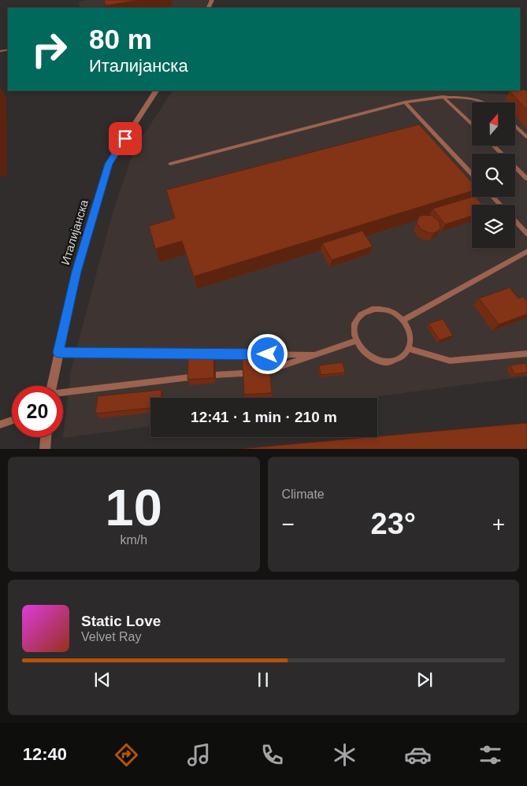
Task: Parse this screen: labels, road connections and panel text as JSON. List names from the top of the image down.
{
  "streets": {
    "street": ["Италијанска"]
  },
  "north": "top",
  "page": {
    "turn": ["80 m", "Италијанска"],
    "limit": "20",
    "trip": "12:41 · 1 min · 210 m",
    "tile": [
      ["10", "km/h"],
      "Climate"
    ],
    "heat": ["−", "23°", "+"],
    "song": ["Static Love", "Velvet Ray"],
    "tabs": "12:40"
  }
}
